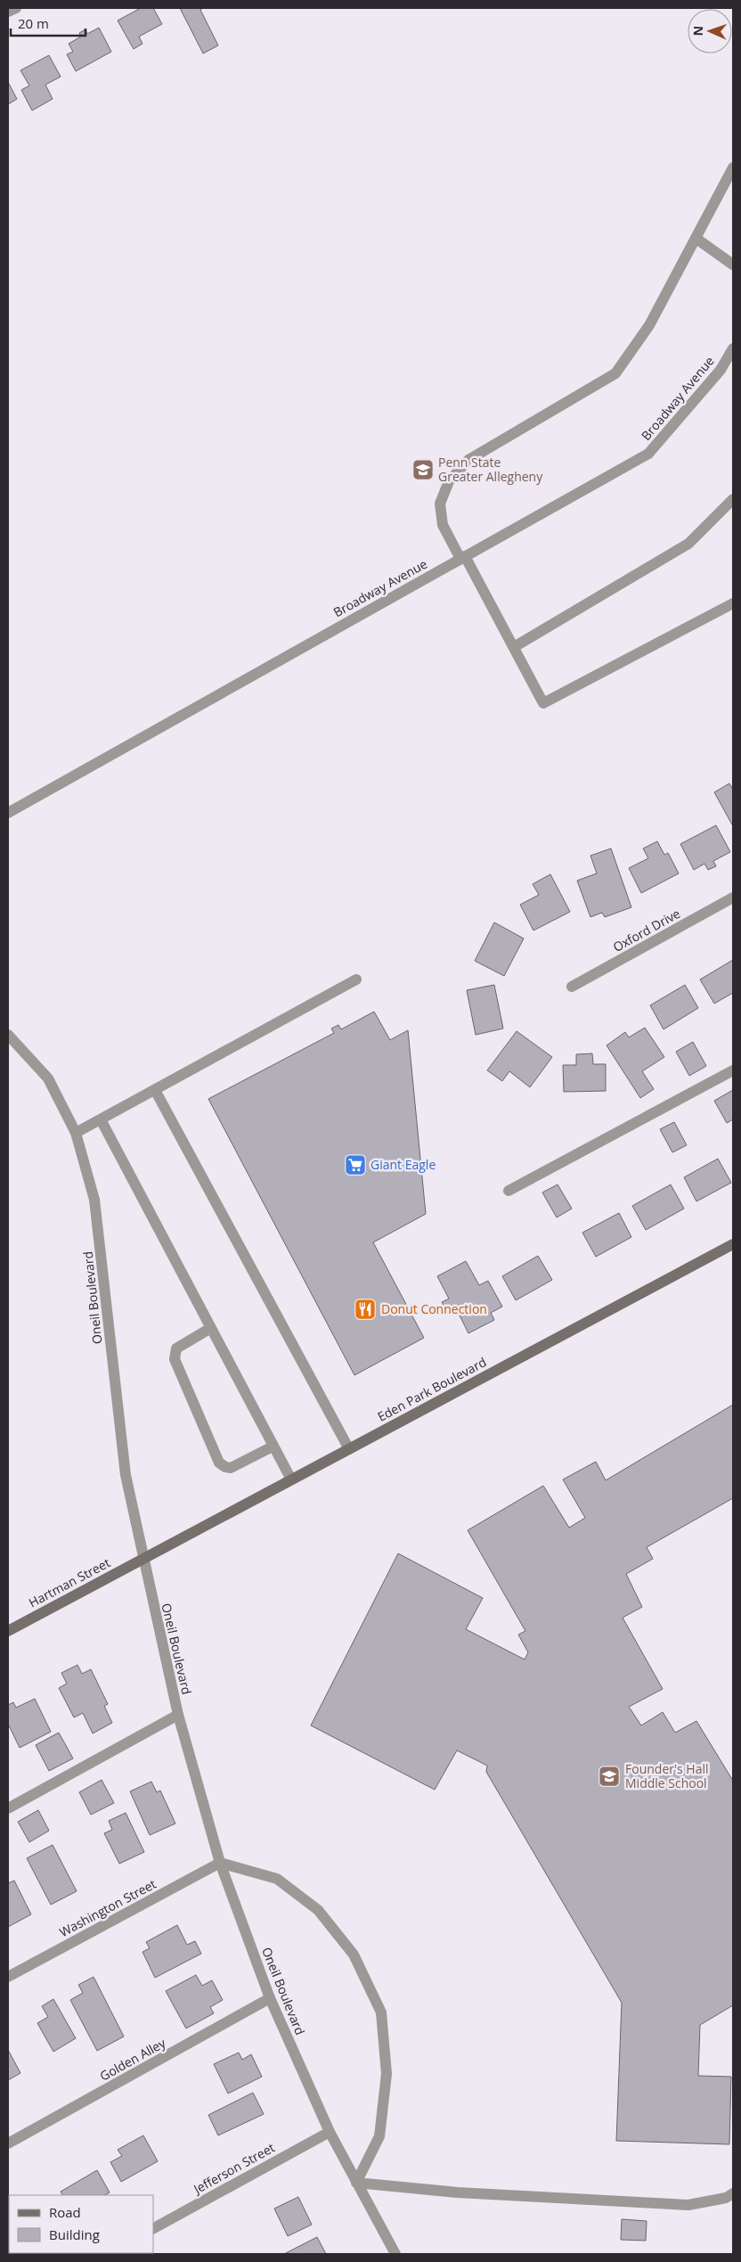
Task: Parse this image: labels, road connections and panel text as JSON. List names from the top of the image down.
{
  "streets": {
    "main road": ["Eden Park Boulevard", "Hartman Street"],
    "street": [
      "Broadway Avenue",
      "Oxford Drive",
      "Oneil Boulevard",
      "Washington Street",
      "Golden Alley",
      "Jefferson Street"
    ]
  },
  "crossings": [
    ["Oneil Boulevard", "Eden Park Boulevard"],
    ["Oneil Boulevard", "Hartman Street"],
    ["Oneil Boulevard", "Washington Street"],
    ["Oneil Boulevard", "Golden Alley"],
    ["Oneil Boulevard", "Jefferson Street"],
    ["Eden Park Boulevard", "Hartman Street"]
  ],
  "places": {
    "school or university": ["Penn State Greater Allegheny", "Founder's Hall Middle School"],
    "supermarket": ["Giant Eagle"],
    "restaurant": ["Donut Connection"]
  },
  "legend": ["Road", "Building"],
  "scale_bar": "20 m",
  "north": "left"
}
